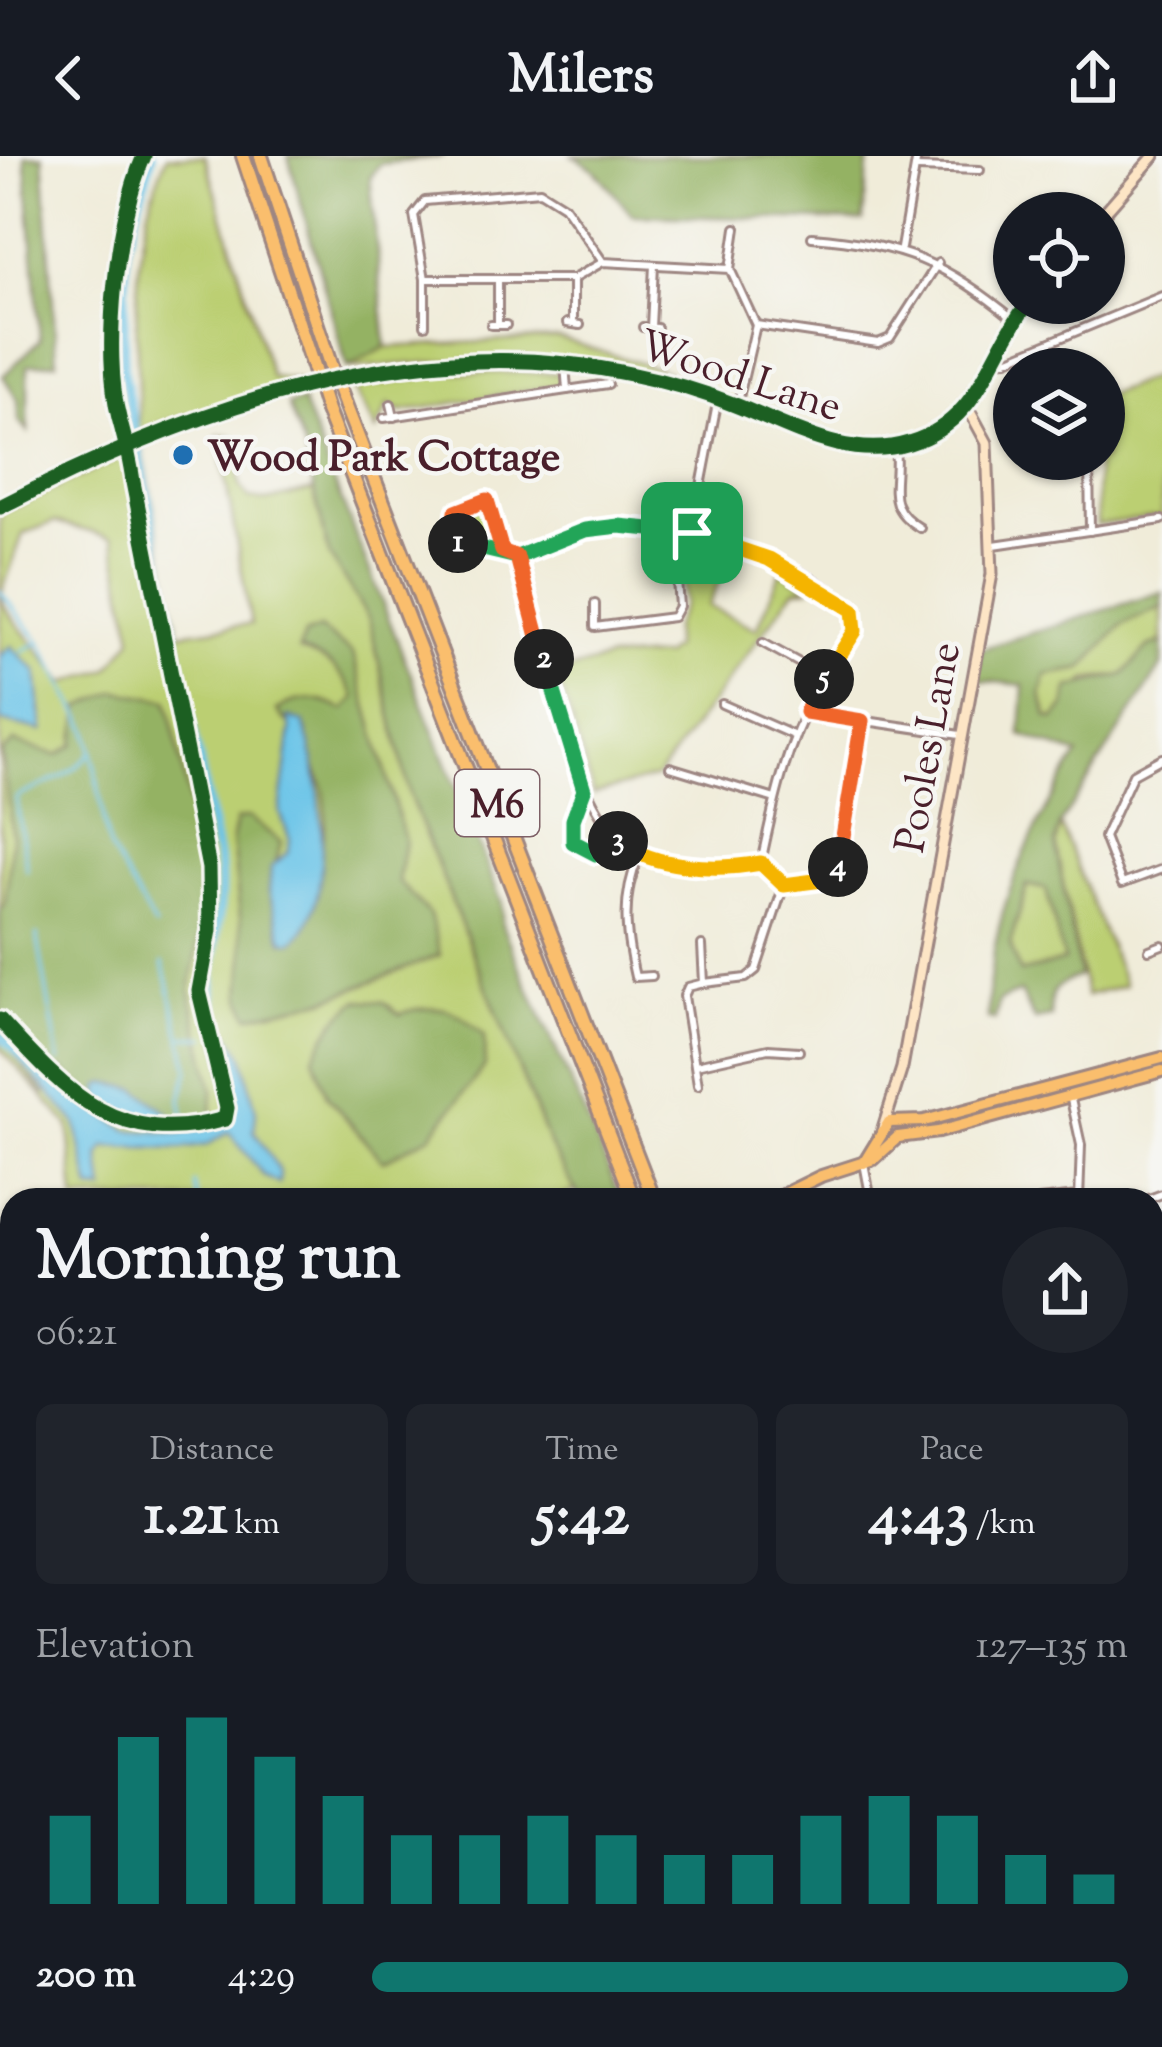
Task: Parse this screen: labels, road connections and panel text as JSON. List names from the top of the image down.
{
  "streets": {
    "highway": ["M6"],
    "street": ["Wood Lane", "Pooles Lane"]
  },
  "places": ["Wood Park Cottage"],
  "page": {
    "header": "Milers",
    "pins": [
      "1",
      "2",
      "5",
      "3",
      "4"
    ],
    "heading": ["Morning run", "06:21"],
    "stats": [
      ["Distance", "1.21 km"],
      ["Time", "5:42"],
      ["Pace", "4:43 /km"]
    ],
    "chart": ["Elevation", "127–135 m"],
    "list": [
      {
        "name": "200 m",
        "note": "4:29"
      }
    ]
  }
}
